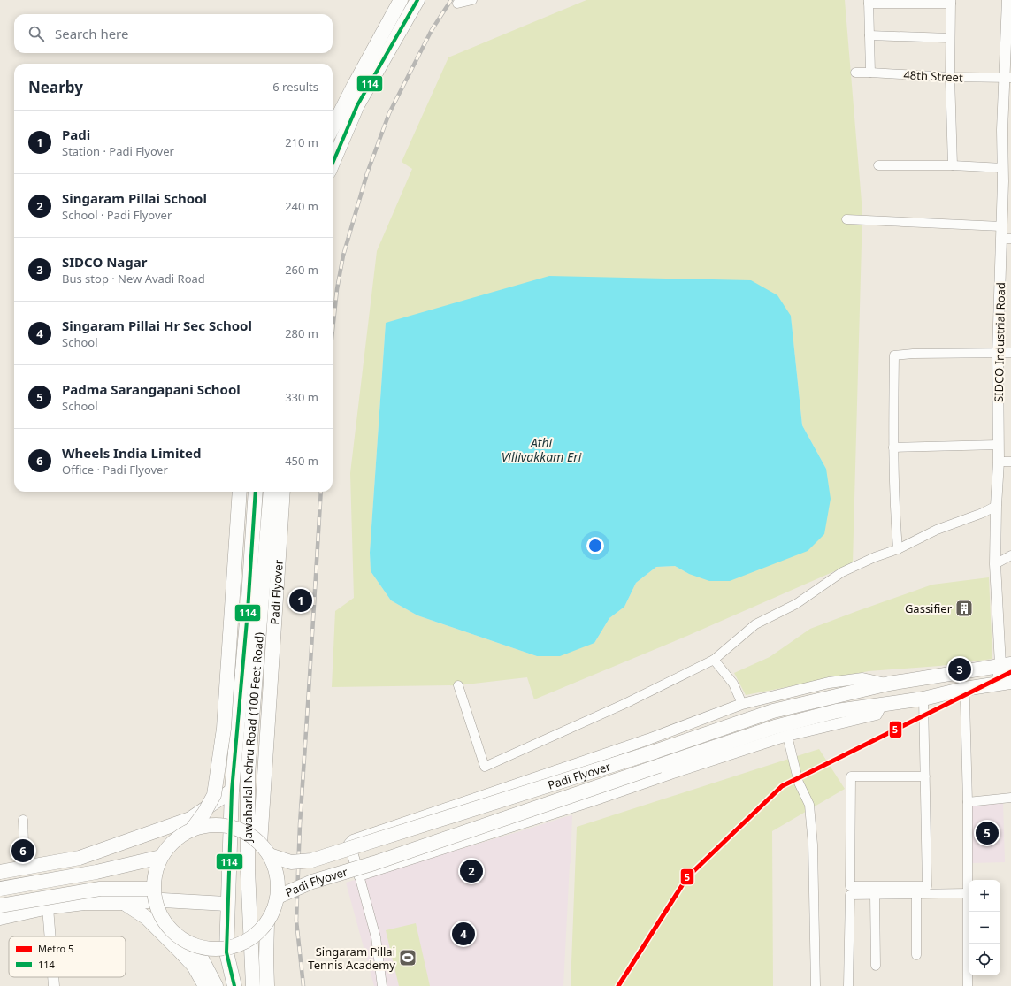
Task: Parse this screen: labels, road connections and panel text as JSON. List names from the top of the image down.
{
  "streets": {
    "main road": ["Padi Flyover", "Jawaharlal Nehru Road (100 Feet Road)"],
    "street": ["48th Street", "SIDCO Industrial Road"]
  },
  "crossings": [
    ["48th Street", "SIDCO Industrial Road"],
    ["SIDCO Industrial Road", "Padi Flyover"]
  ],
  "water": ["Athi Villivakkam Eri"],
  "places": {
    "building": ["Gassifier"],
    "sports": ["Singaram Pillai Tennis Academy"]
  },
  "lines": ["transit line 114", "metro line 5"],
  "legend": ["Metro 5", "114"],
  "page": {
    "search": "Search here",
    "heading": ["Nearby", "6 results"],
    "list": [
      {
        "mark": "1",
        "name": "Padi",
        "note": "Station · Padi Flyover",
        "value": "210 m"
      },
      {
        "mark": "2",
        "name": "Singaram Pillai School",
        "note": "School · Padi Flyover",
        "value": "240 m"
      },
      {
        "mark": "3",
        "name": "SIDCO Nagar",
        "note": "Bus stop · New Avadi Road",
        "value": "260 m"
      },
      {
        "mark": "4",
        "name": "Singaram Pillai Hr Sec School",
        "note": "School",
        "value": "280 m"
      },
      {
        "mark": "5",
        "name": "Padma Sarangapani School",
        "note": "School",
        "value": "330 m"
      },
      {
        "mark": "6",
        "name": "Wheels India Limited",
        "note": "Office · Padi Flyover",
        "value": "450 m"
      }
    ],
    "pins": [
      "1",
      "3",
      "5",
      "6",
      "2",
      "4"
    ],
    "map_buttons": ["+", "−"]
  }
}
